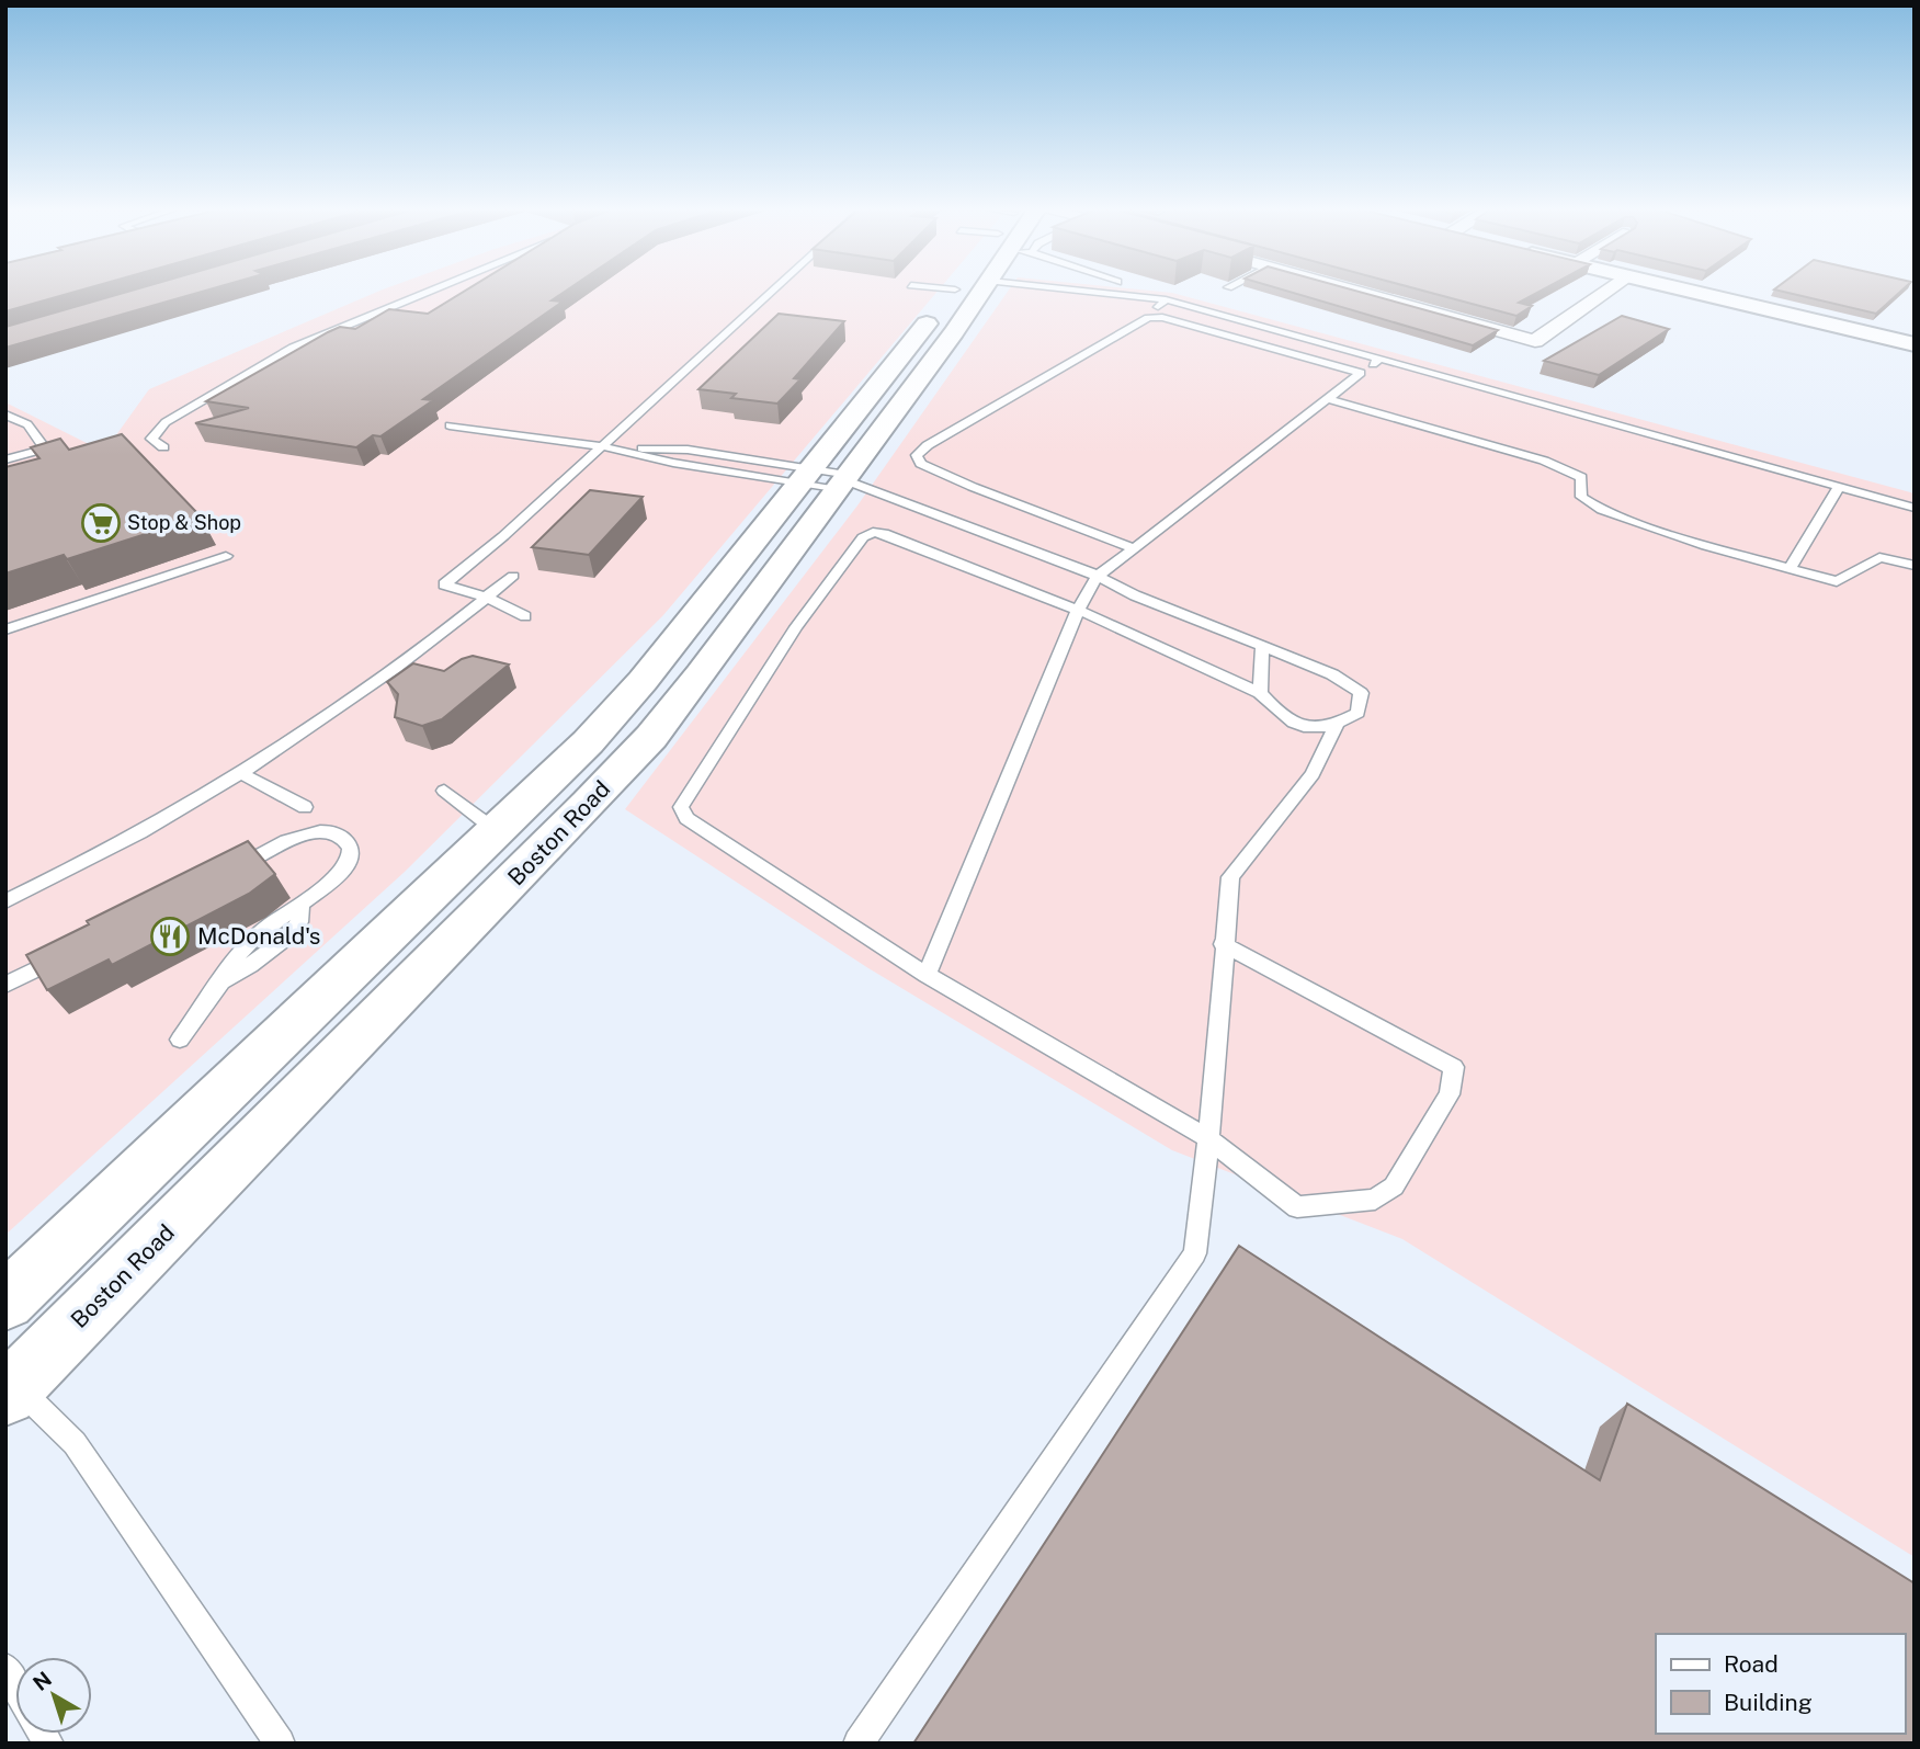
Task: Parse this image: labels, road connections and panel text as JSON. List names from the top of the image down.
{
  "streets": {
    "main road": ["Boston Road"]
  },
  "places": {
    "supermarket": ["Stop & Shop"],
    "restaurant": ["McDonald's"]
  },
  "legend": ["Road", "Building"],
  "north": "top left"
}
